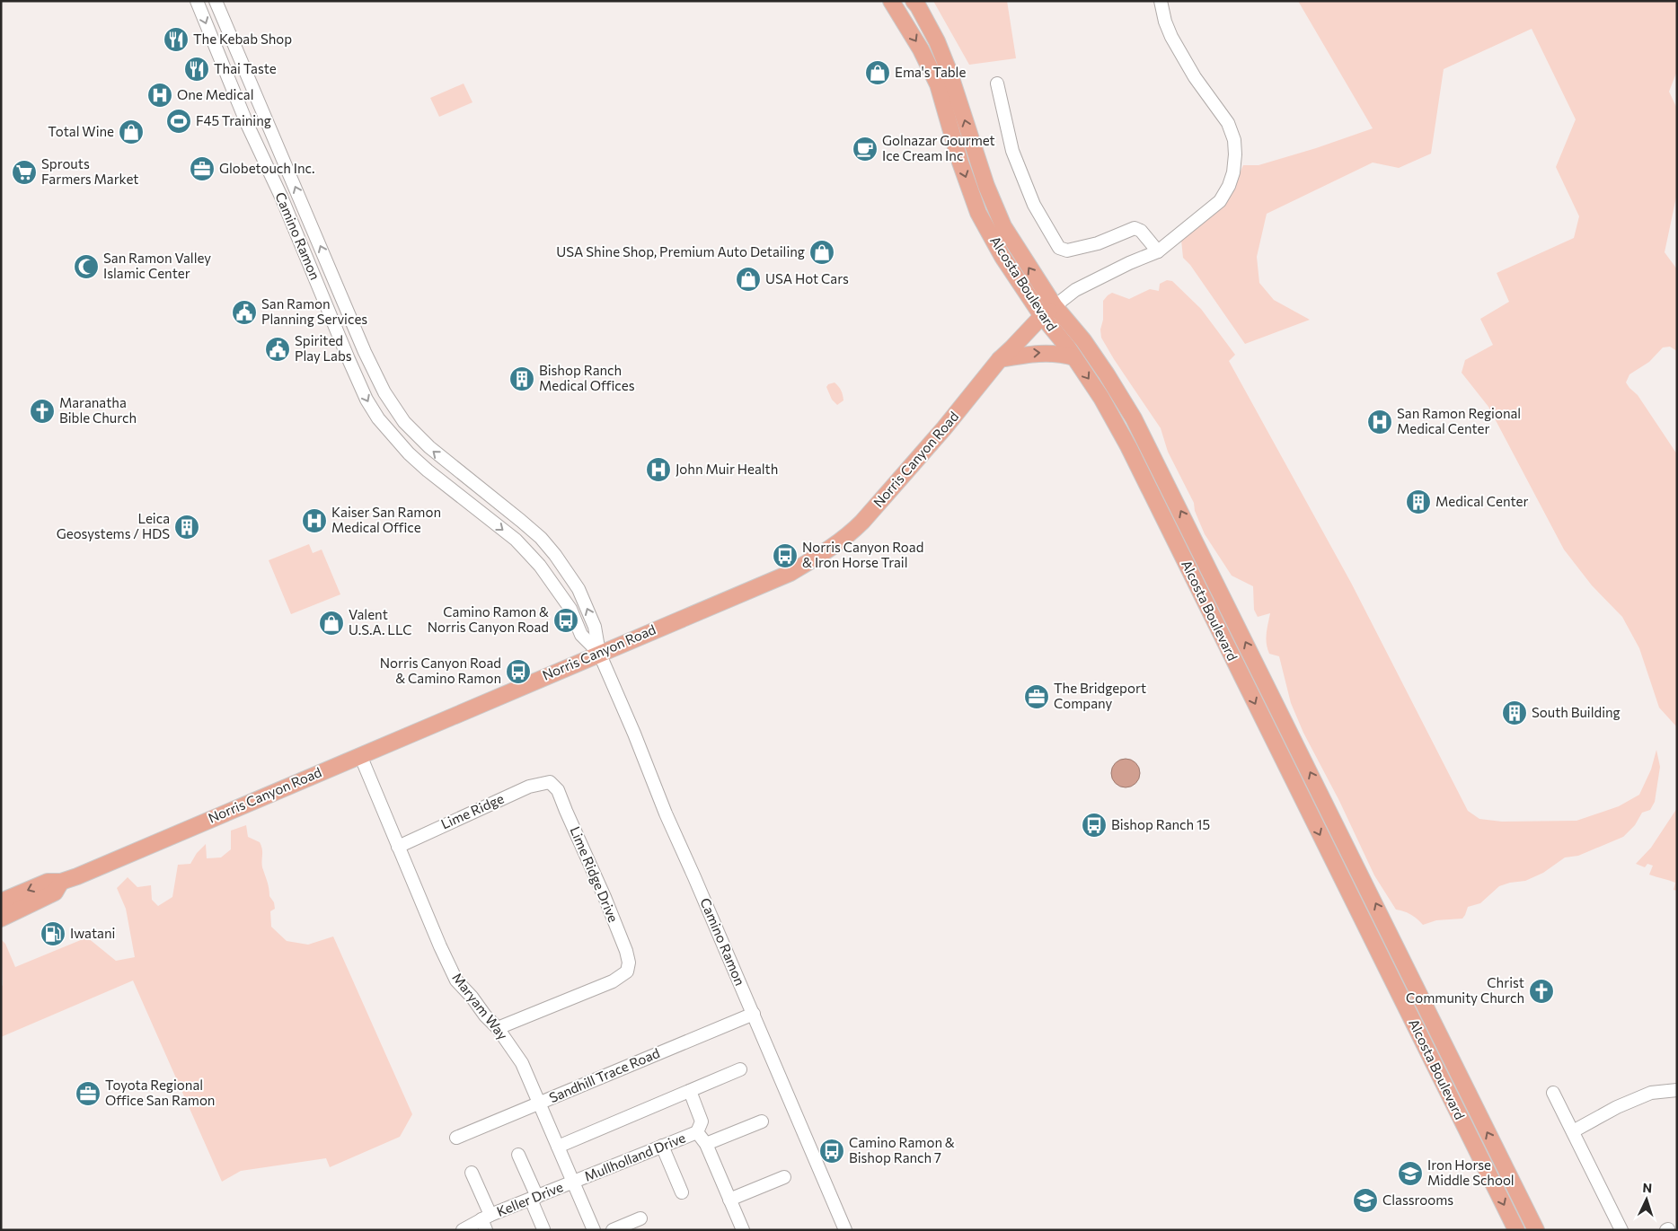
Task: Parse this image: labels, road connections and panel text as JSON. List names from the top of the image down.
{
  "streets": {
    "main road": ["Alcosta Boulevard", "Norris Canyon Road"],
    "street": [
      "Camino Ramon",
      "Lime Ridge",
      "Lime Ridge Drive",
      "Maryam Way",
      "Sandhill Trace Road",
      "Mullholland Drive",
      "Keller Drive"
    ]
  },
  "crossings": [
    ["Camino Ramon", "Norris Canyon Road"],
    ["Camino Ramon", "Sandhill Trace Road"],
    ["Alcosta Boulevard", "Norris Canyon Road"],
    ["Norris Canyon Road", "Maryam Way"],
    ["Lime Ridge", "Lime Ridge Drive"],
    ["Lime Ridge", "Maryam Way"],
    ["Lime Ridge Drive", "Maryam Way"],
    ["Maryam Way", "Sandhill Trace Road"],
    ["Maryam Way", "Mullholland Drive"],
    ["Maryam Way", "Keller Drive"],
    ["Mullholland Drive", "Keller Drive"]
  ],
  "places": {
    "restaurant": ["The Kebab Shop", "Thai Taste"],
    "shop": [
      "Ema's Table",
      "Total Wine",
      "USA Shine Shop, Premium Auto Detailing",
      "USA Hot Cars",
      "Valent U.S.A. LLC"
    ],
    "hospital": [
      "One Medical",
      "San Ramon Regional Medical Center",
      "John Muir Health",
      "Kaiser San Ramon Medical Office"
    ],
    "sports": ["F45 Training"],
    "cafe": ["Golnazar Gourmet Ice Cream Inc"],
    "office": ["Globetouch Inc.", "The Bridgeport Company", "Toyota Regional Office San Ramon"],
    "supermarket": ["Sprouts Farmers Market"],
    "mosque": ["San Ramon Valley Islamic Center"],
    "public building": ["San Ramon Planning Services", "Spirited Play Labs"],
    "building": [
      "Bishop Ranch Medical Offices",
      "Medical Center",
      "Leica Geosystems / HDS",
      "South Building"
    ],
    "church": ["Maranatha Bible Church", "Christ Community Church"],
    "bus stop": [
      "Norris Canyon Road & Iron Horse Trail",
      "Camino Ramon & Norris Canyon Road",
      "Norris Canyon Road & Camino Ramon",
      "Bishop Ranch 15",
      "Camino Ramon & Bishop Ranch 7"
    ],
    "fuel station": ["Iwatani"],
    "school or university": ["Iron Horse Middle School", "Classrooms"]
  },
  "north": "top"
}
